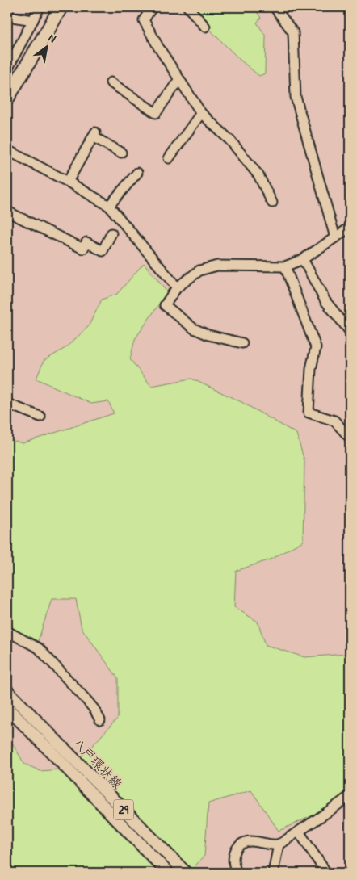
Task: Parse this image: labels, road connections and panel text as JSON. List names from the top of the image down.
{
  "streets": {
    "main road": ["八戸環状線", "29"]
  },
  "north": "top right"
}
